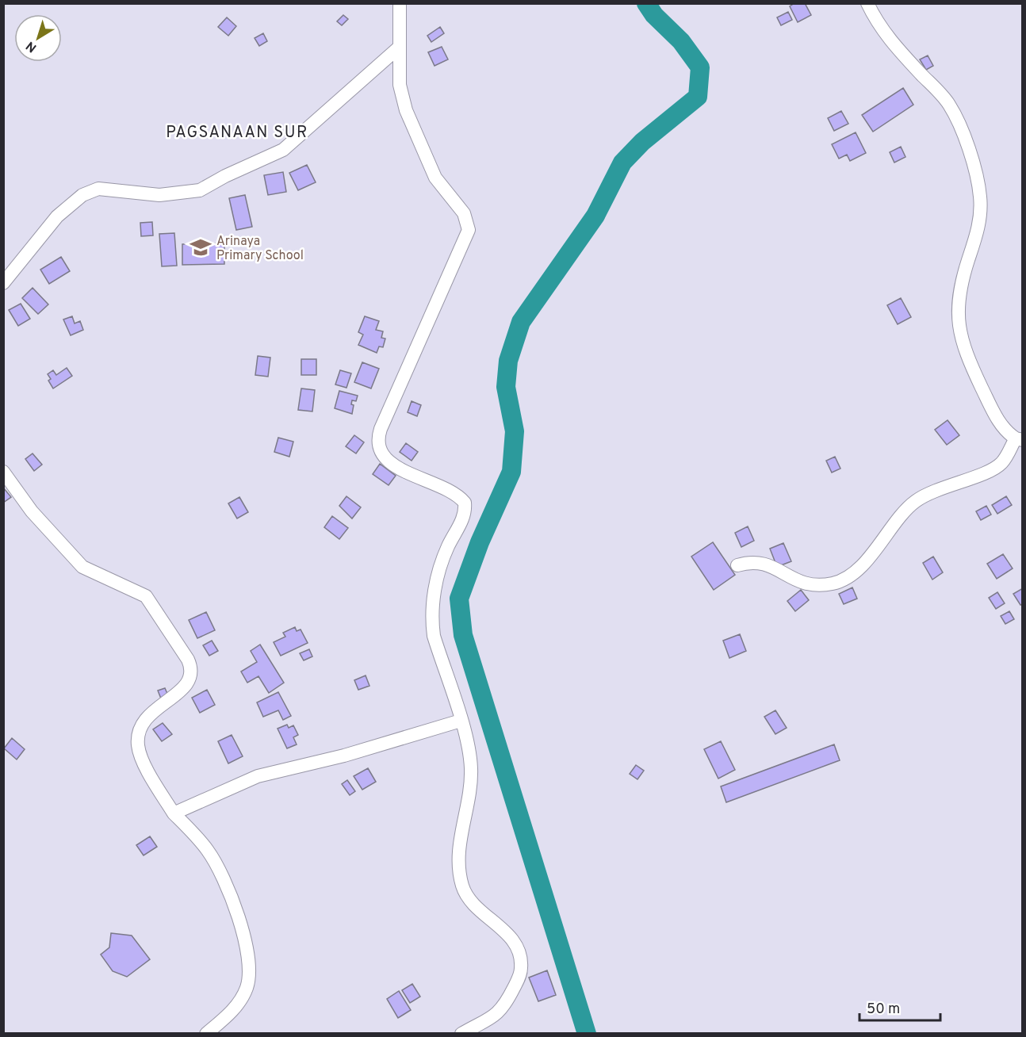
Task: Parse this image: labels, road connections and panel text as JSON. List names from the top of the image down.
{
  "districts": ["PAGSANAAN SUR"],
  "places": {
    "school or university": ["Arinaya Primary School"]
  },
  "scale_bar": "50 m",
  "north": "bottom left"
}
